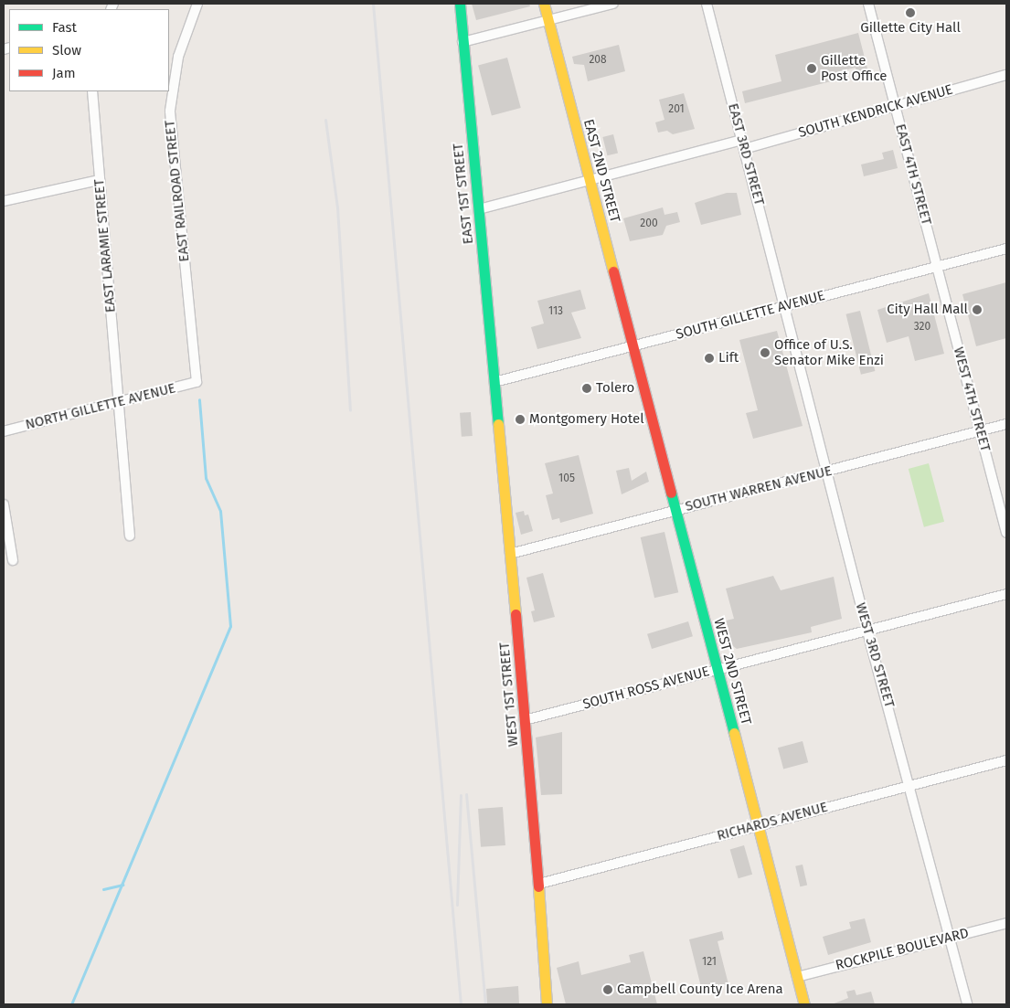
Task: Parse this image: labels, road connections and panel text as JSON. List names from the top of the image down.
{
  "streets": {
    "main road": [
      "EAST 2ND STREET",
      "EAST 1ST STREET",
      "WEST 2ND STREET",
      "WEST 1ST STREET"
    ],
    "street": [
      "SOUTH KENDRICK AVENUE",
      "EAST 3RD STREET",
      "EAST 4TH STREET",
      "EAST RAILROAD STREET",
      "EAST LARAMIE STREET",
      "SOUTH GILLETTE AVENUE",
      "WEST 4TH STREET",
      "NORTH GILLETTE AVENUE",
      "SOUTH WARREN AVENUE",
      "WEST 3RD STREET",
      "SOUTH ROSS AVENUE",
      "RICHARDS AVENUE",
      "ROCKPILE BOULEVARD"
    ]
  },
  "crossings": [
    ["SOUTH KENDRICK AVENUE", "EAST 3RD STREET"],
    ["SOUTH KENDRICK AVENUE", "EAST 2ND STREET"],
    ["SOUTH KENDRICK AVENUE", "EAST 4TH STREET"],
    ["SOUTH KENDRICK AVENUE", "EAST 1ST STREET"],
    ["EAST 3RD STREET", "SOUTH GILLETTE AVENUE"],
    ["EAST 3RD STREET", "WEST 3RD STREET"],
    ["EAST 2ND STREET", "SOUTH GILLETTE AVENUE"],
    ["EAST 2ND STREET", "WEST 2ND STREET"],
    ["EAST 4TH STREET", "SOUTH GILLETTE AVENUE"],
    ["EAST 4TH STREET", "WEST 4TH STREET"],
    ["EAST RAILROAD STREET", "NORTH GILLETTE AVENUE"],
    ["EAST 1ST STREET", "SOUTH GILLETTE AVENUE"],
    ["EAST 1ST STREET", "WEST 1ST STREET"],
    ["EAST LARAMIE STREET", "NORTH GILLETTE AVENUE"],
    ["SOUTH GILLETTE AVENUE", "WEST 4TH STREET"],
    ["SOUTH GILLETTE AVENUE", "WEST 3RD STREET"],
    ["SOUTH GILLETTE AVENUE", "WEST 2ND STREET"],
    ["SOUTH GILLETTE AVENUE", "WEST 1ST STREET"],
    ["WEST 4TH STREET", "SOUTH WARREN AVENUE"],
    ["SOUTH WARREN AVENUE", "WEST 3RD STREET"],
    ["SOUTH WARREN AVENUE", "WEST 2ND STREET"],
    ["SOUTH WARREN AVENUE", "WEST 1ST STREET"],
    ["WEST 3RD STREET", "SOUTH ROSS AVENUE"],
    ["WEST 3RD STREET", "RICHARDS AVENUE"],
    ["WEST 3RD STREET", "ROCKPILE BOULEVARD"],
    ["WEST 2ND STREET", "SOUTH ROSS AVENUE"],
    ["WEST 2ND STREET", "RICHARDS AVENUE"],
    ["WEST 2ND STREET", "ROCKPILE BOULEVARD"],
    ["SOUTH ROSS AVENUE", "WEST 1ST STREET"],
    ["WEST 1ST STREET", "RICHARDS AVENUE"]
  ],
  "places": [
    "Gillette City Hall",
    "Gillette Post Office",
    "City Hall Mall",
    "Office of U.S. Senator Mike Enzi",
    "Lift",
    "Tolero",
    "Montgomery Hotel",
    "Campbell County Ice Arena"
  ],
  "house_numbers": [
    "208",
    "201",
    "200",
    "113",
    "320",
    "105",
    "121"
  ],
  "legend": ["Fast", "Slow", "Jam"]
}
